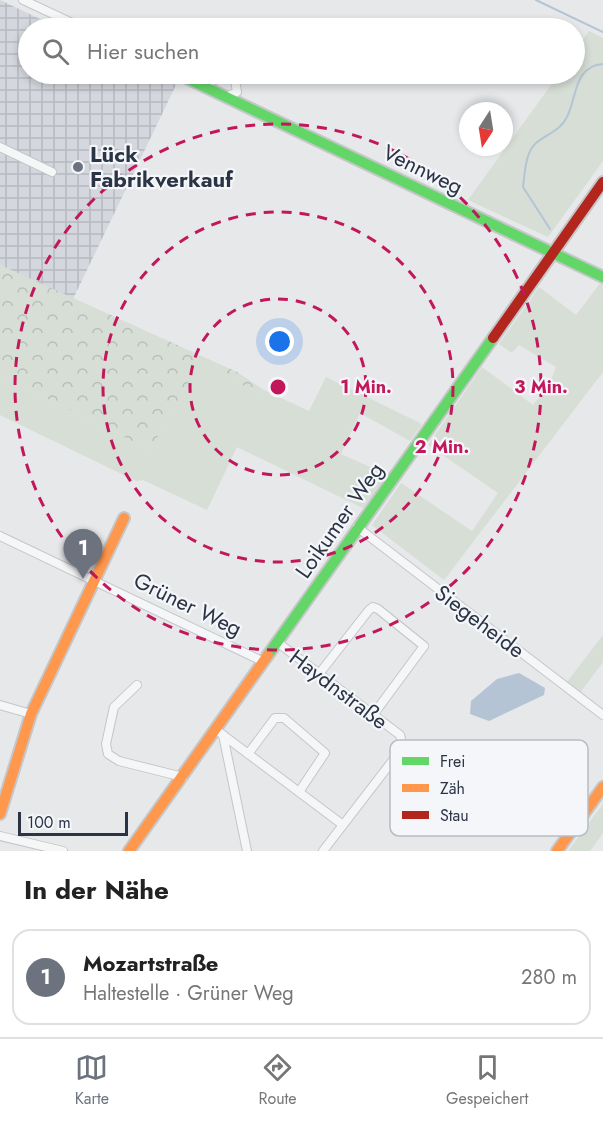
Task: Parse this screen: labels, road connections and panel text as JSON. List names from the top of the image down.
{
  "streets": {
    "main road": ["Vennweg", "Loikumer Weg"],
    "street": ["Grüner Weg", "Siegeheide", "Haydnstraße"]
  },
  "crossings": [
    ["Vennweg", "Loikumer Weg"],
    ["Loikumer Weg", "Grüner Weg"],
    ["Loikumer Weg", "Siegeheide"],
    ["Loikumer Weg", "Haydnstraße"]
  ],
  "places": ["Lück Fabrikverkauf"],
  "legend": ["Frei", "Zäh", "Stau"],
  "scale_bar": "100 m",
  "north": "bottom",
  "page": {
    "search": "Hier suchen",
    "pins": "1",
    "scale": "100 m",
    "heading": "In der Nähe",
    "list": [
      {
        "mark": "1",
        "name": "Mozartstraße",
        "note": "Haltestelle · Grüner Weg",
        "value": "280 m"
      }
    ],
    "nav": ["Karte", "Route", "Gespeichert"]
  },
  "rings": ["1 Min.", "3 Min.", "2 Min."]
}
